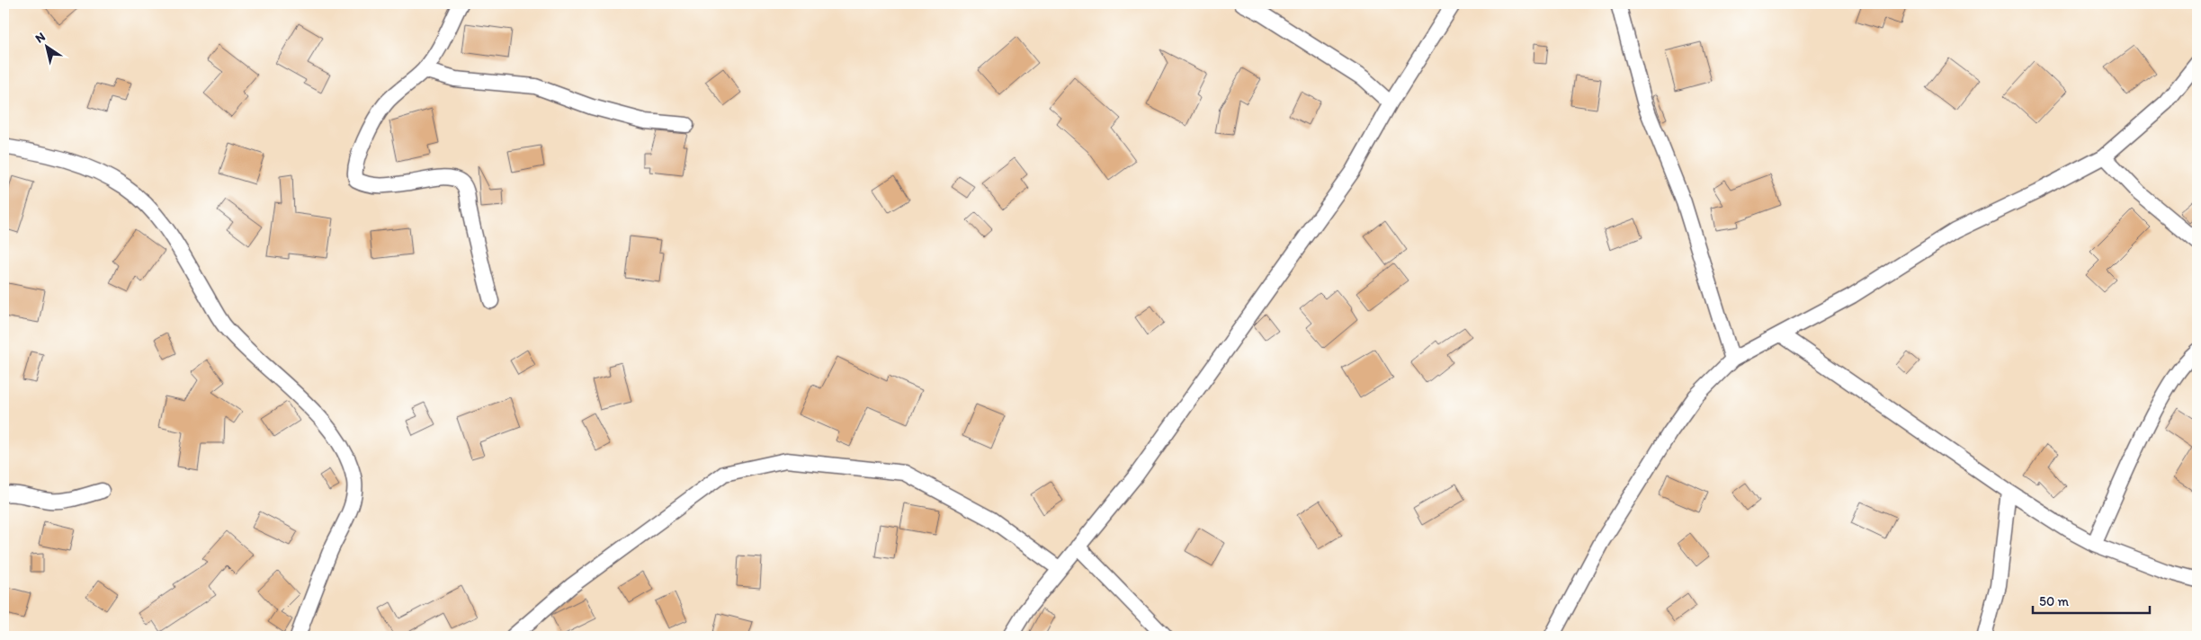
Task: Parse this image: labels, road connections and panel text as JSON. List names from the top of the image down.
{
  "scale_bar": "50 m",
  "north": "top left"
}
